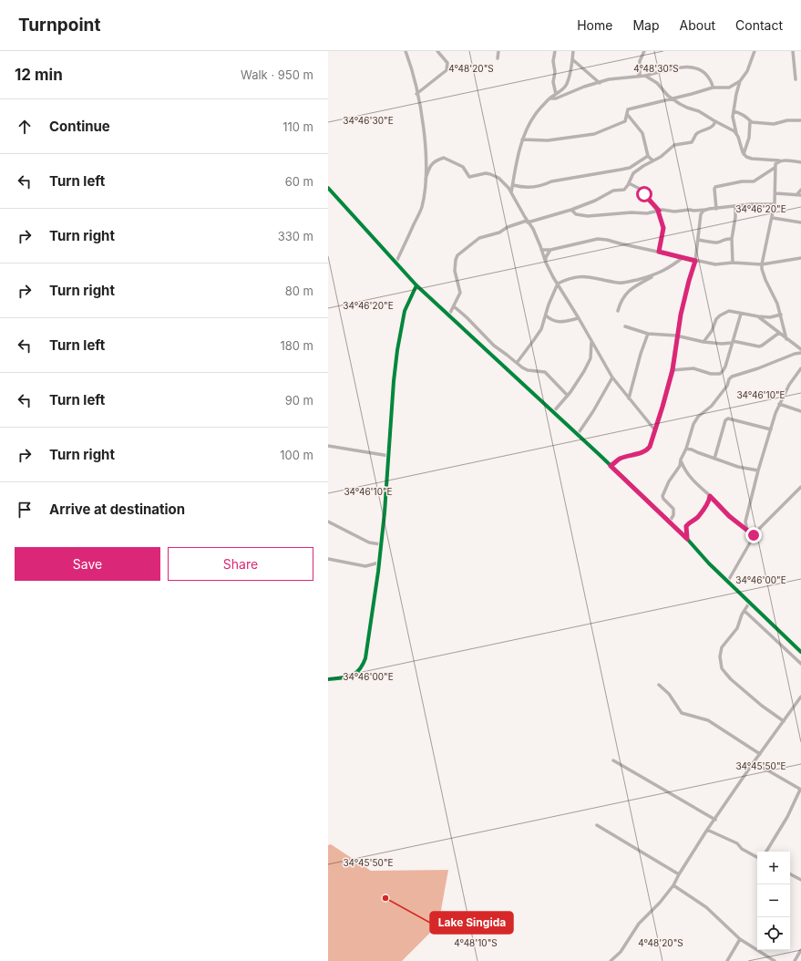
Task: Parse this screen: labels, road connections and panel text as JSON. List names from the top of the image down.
{
  "places": ["Lake Singida"],
  "page": {
    "header": "Turnpoint",
    "nav": [
      "Home",
      "Map",
      "About",
      "Contact"
    ],
    "heading": ["12 min", "Walk · 950 m"],
    "list": [
      ["Continue", "110 m"],
      ["Turn left", "60 m"],
      ["Turn right", "330 m"],
      ["Turn right", "80 m"],
      ["Turn left", "180 m"],
      ["Turn left", "90 m"],
      ["Turn right", "100 m"],
      "Arrive at destination"
    ],
    "buttons": ["Save", "Share"],
    "map_buttons": ["+", "−"]
  },
  "coordinates": [
    "4°48'20\"S",
    "4°48'30\"S",
    "34°46'30\"E",
    "34°46'20\"E",
    "34°46'10\"E",
    "34°46'00\"E",
    "34°45'50\"E",
    "4°48'10\"S"
  ]
}
